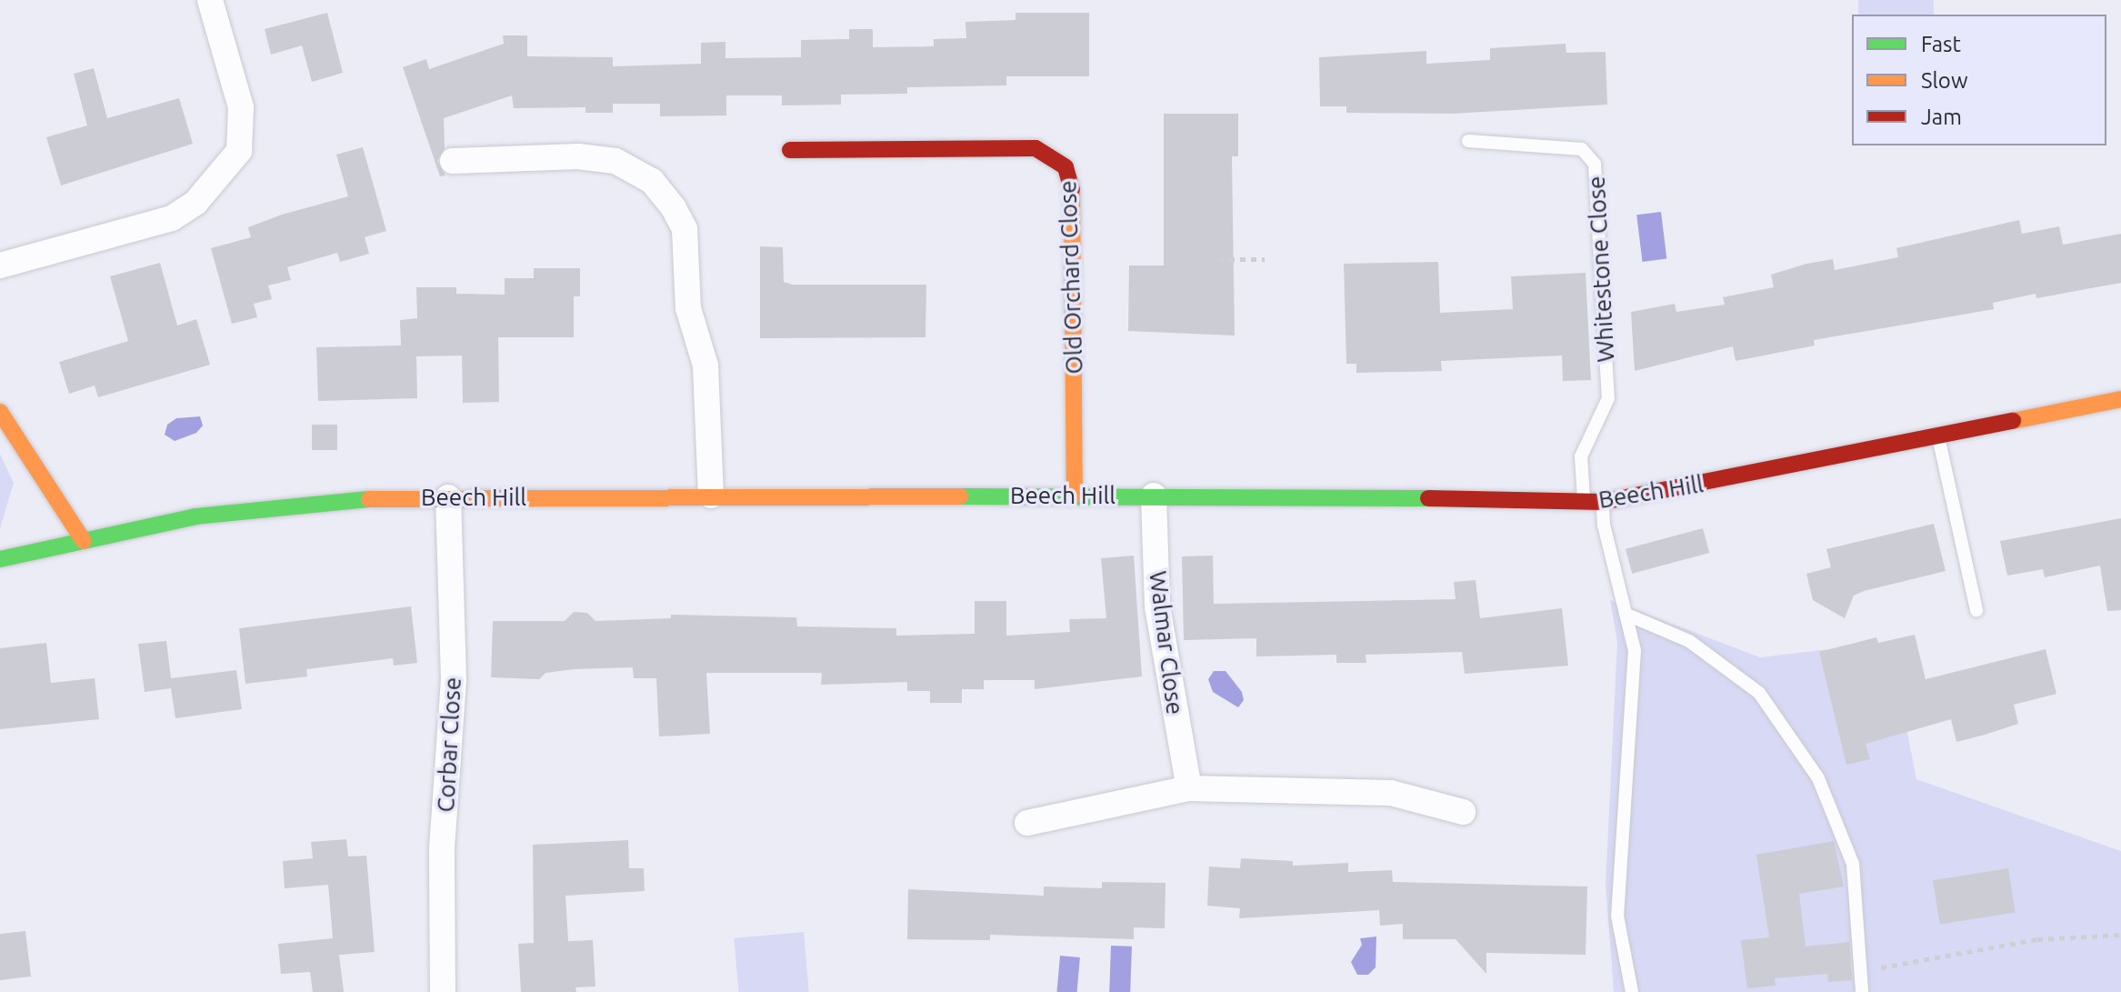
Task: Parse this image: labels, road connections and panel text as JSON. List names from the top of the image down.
{
  "streets": {
    "street": [
      "Old Orchard Close",
      "Beech Hill",
      "Walmar Close",
      "Corbar Close"
    ],
    "lane": ["Whitestone Close"]
  },
  "crossings": [
    ["Whitestone Close", "Beech Hill"],
    ["Old Orchard Close", "Beech Hill"],
    ["Beech Hill", "Walmar Close"],
    ["Beech Hill", "Corbar Close"]
  ],
  "legend": ["Fast", "Slow", "Jam"]
}
